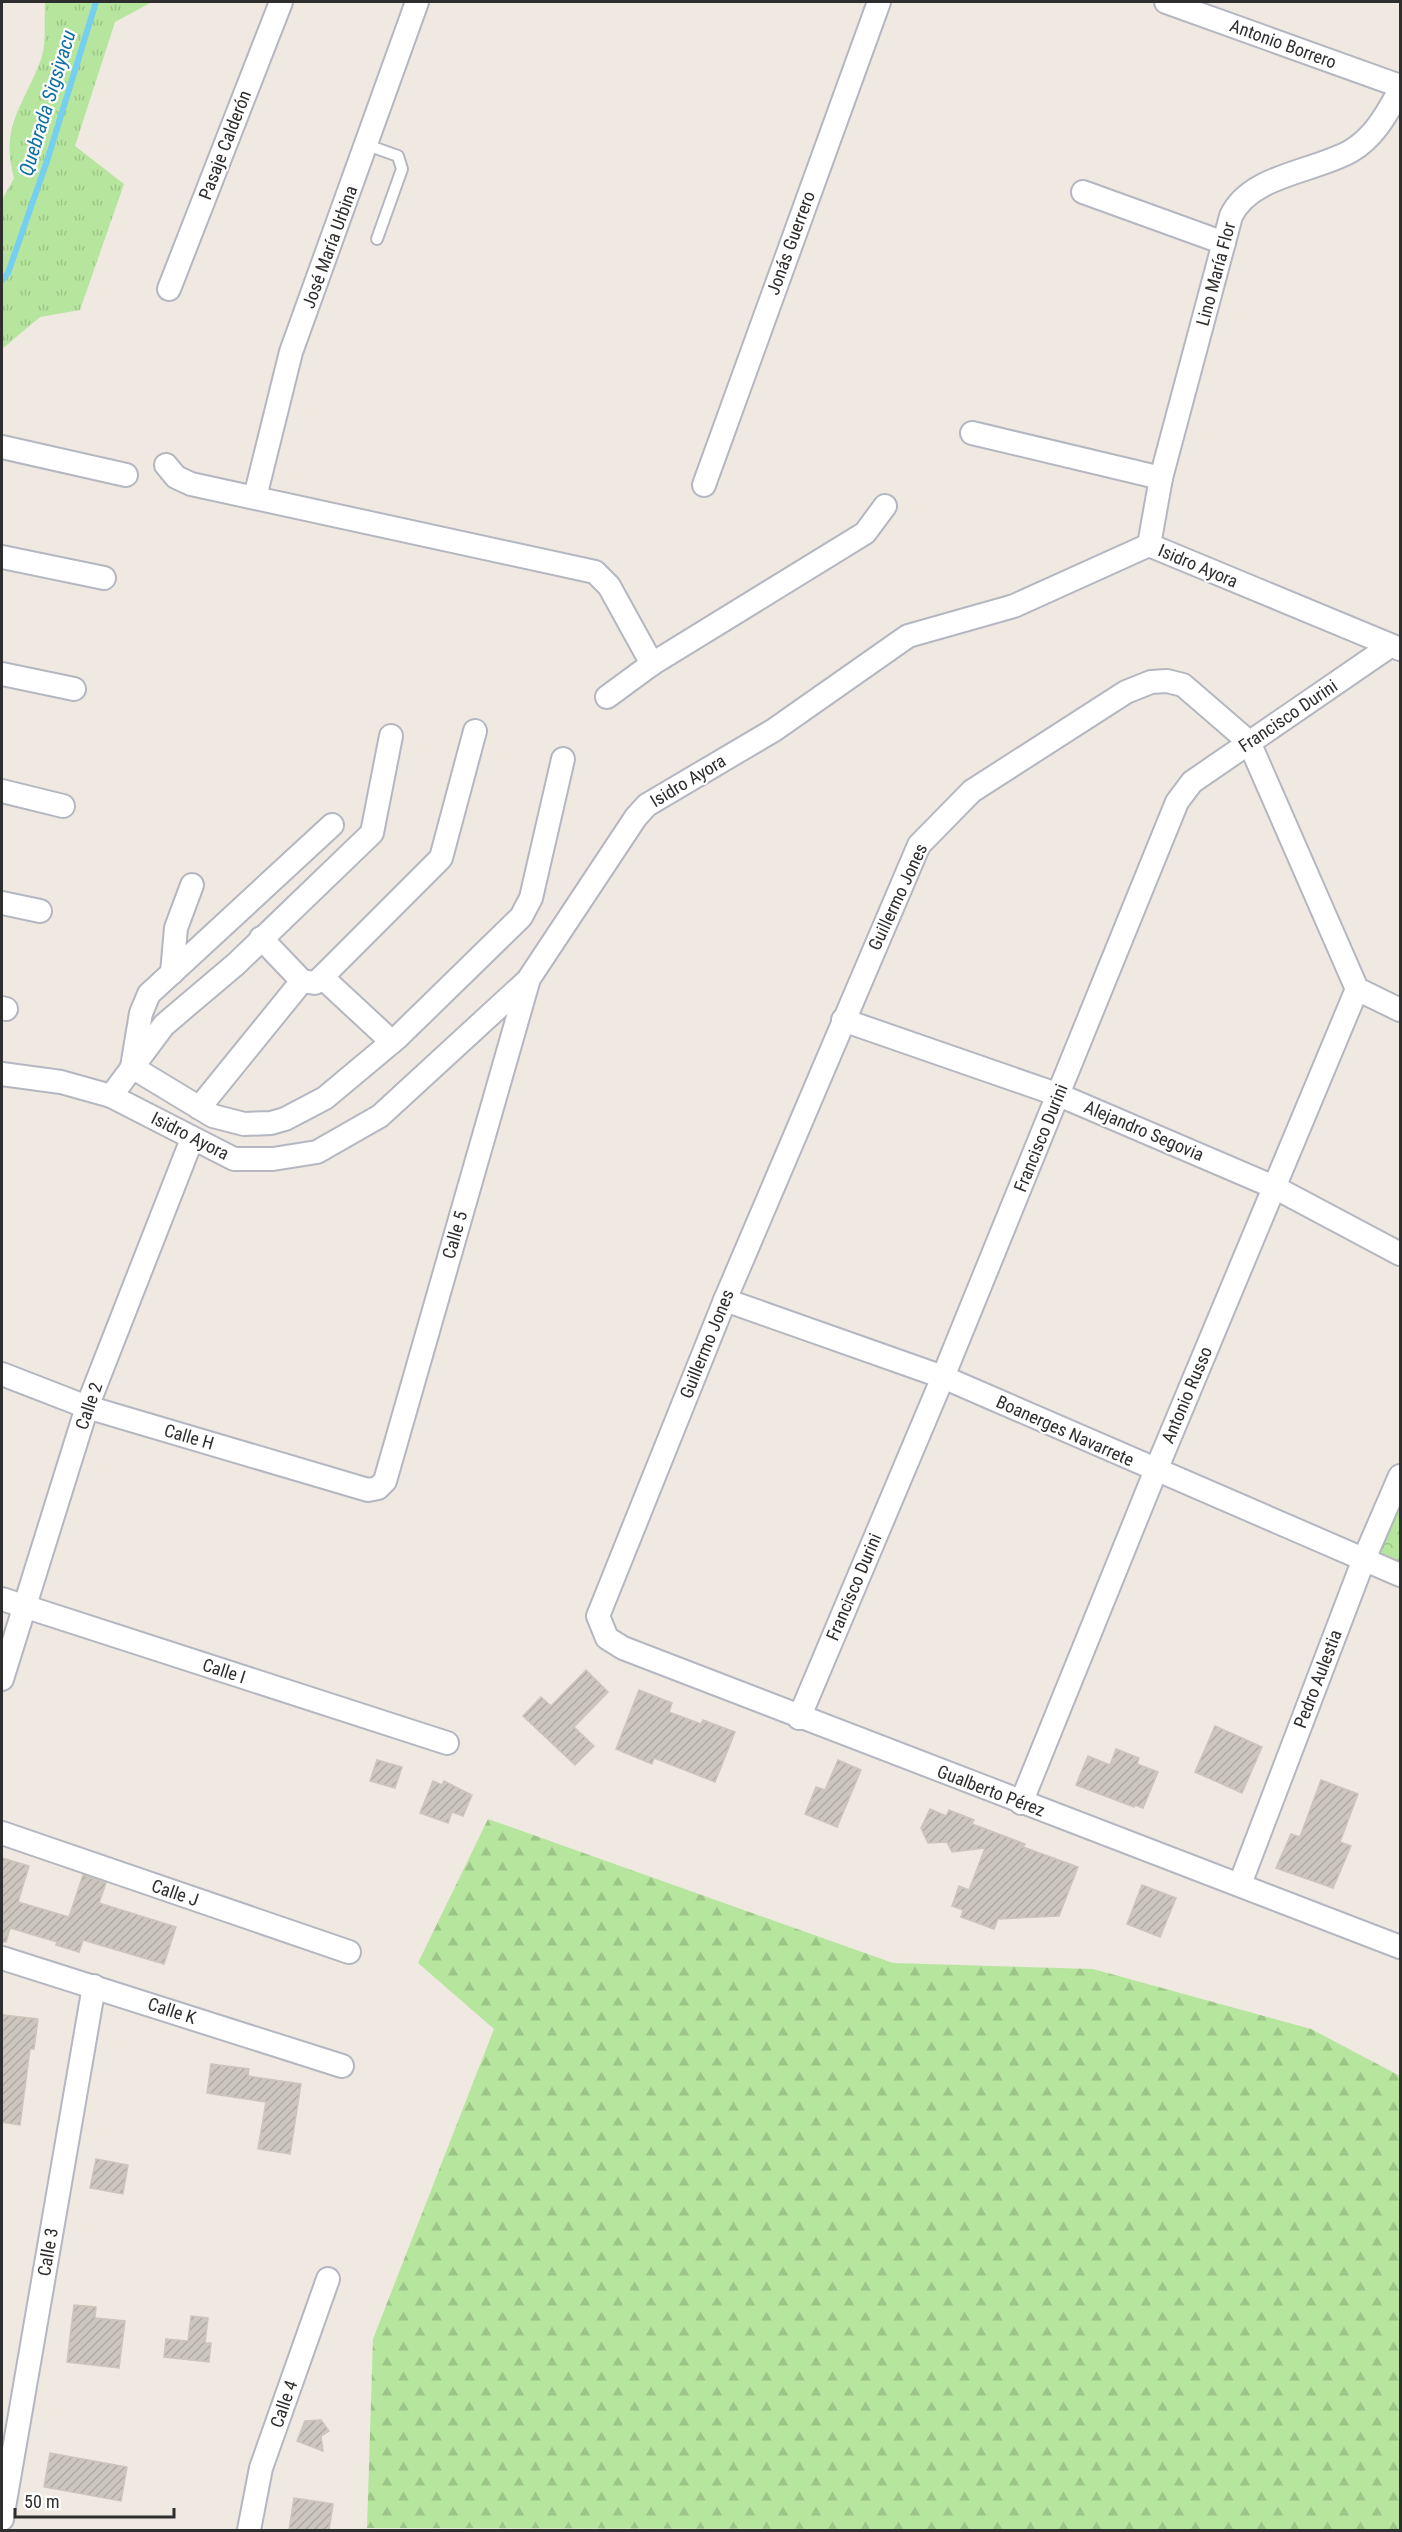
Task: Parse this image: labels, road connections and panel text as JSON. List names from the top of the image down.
{
  "streets": {
    "street": [
      "Antonio Borrero",
      "Pasaje Calderón",
      "Jonás Guerrero",
      "José María Urbina",
      "Lino María Flor",
      "Isidro Ayora",
      "Francisco Durini",
      "Guillermo Jones",
      "Alejandro Segovia",
      "Calle 5",
      "Antonio Russo",
      "Calle 2",
      "Boanerges Navarrete",
      "Calle H",
      "Calle I",
      "Pedro Aulestia",
      "Gualberto Pérez",
      "Calle J",
      "Calle K",
      "Calle 3",
      "Calle 4"
    ]
  },
  "crossings": [
    ["Antonio Borrero", "Lino María Flor"],
    ["Lino María Flor", "Isidro Ayora"],
    ["Isidro Ayora", "Francisco Durini"],
    ["Isidro Ayora", "Calle 5"],
    ["Isidro Ayora", "Calle 2"],
    ["Francisco Durini", "Guillermo Jones"],
    ["Francisco Durini", "Alejandro Segovia"],
    ["Francisco Durini", "Boanerges Navarrete"],
    ["Francisco Durini", "Gualberto Pérez"],
    ["Guillermo Jones", "Alejandro Segovia"],
    ["Guillermo Jones", "Antonio Russo"],
    ["Guillermo Jones", "Boanerges Navarrete"],
    ["Guillermo Jones", "Gualberto Pérez"],
    ["Alejandro Segovia", "Antonio Russo"],
    ["Calle 5", "Calle H"],
    ["Antonio Russo", "Boanerges Navarrete"],
    ["Antonio Russo", "Gualberto Pérez"],
    ["Calle 2", "Calle H"],
    ["Calle 2", "Calle I"],
    ["Boanerges Navarrete", "Pedro Aulestia"],
    ["Pedro Aulestia", "Gualberto Pérez"],
    ["Calle K", "Calle 3"]
  ],
  "water": ["Quebrada Sigsiyacu"],
  "scale_bar": "50 m"
}
